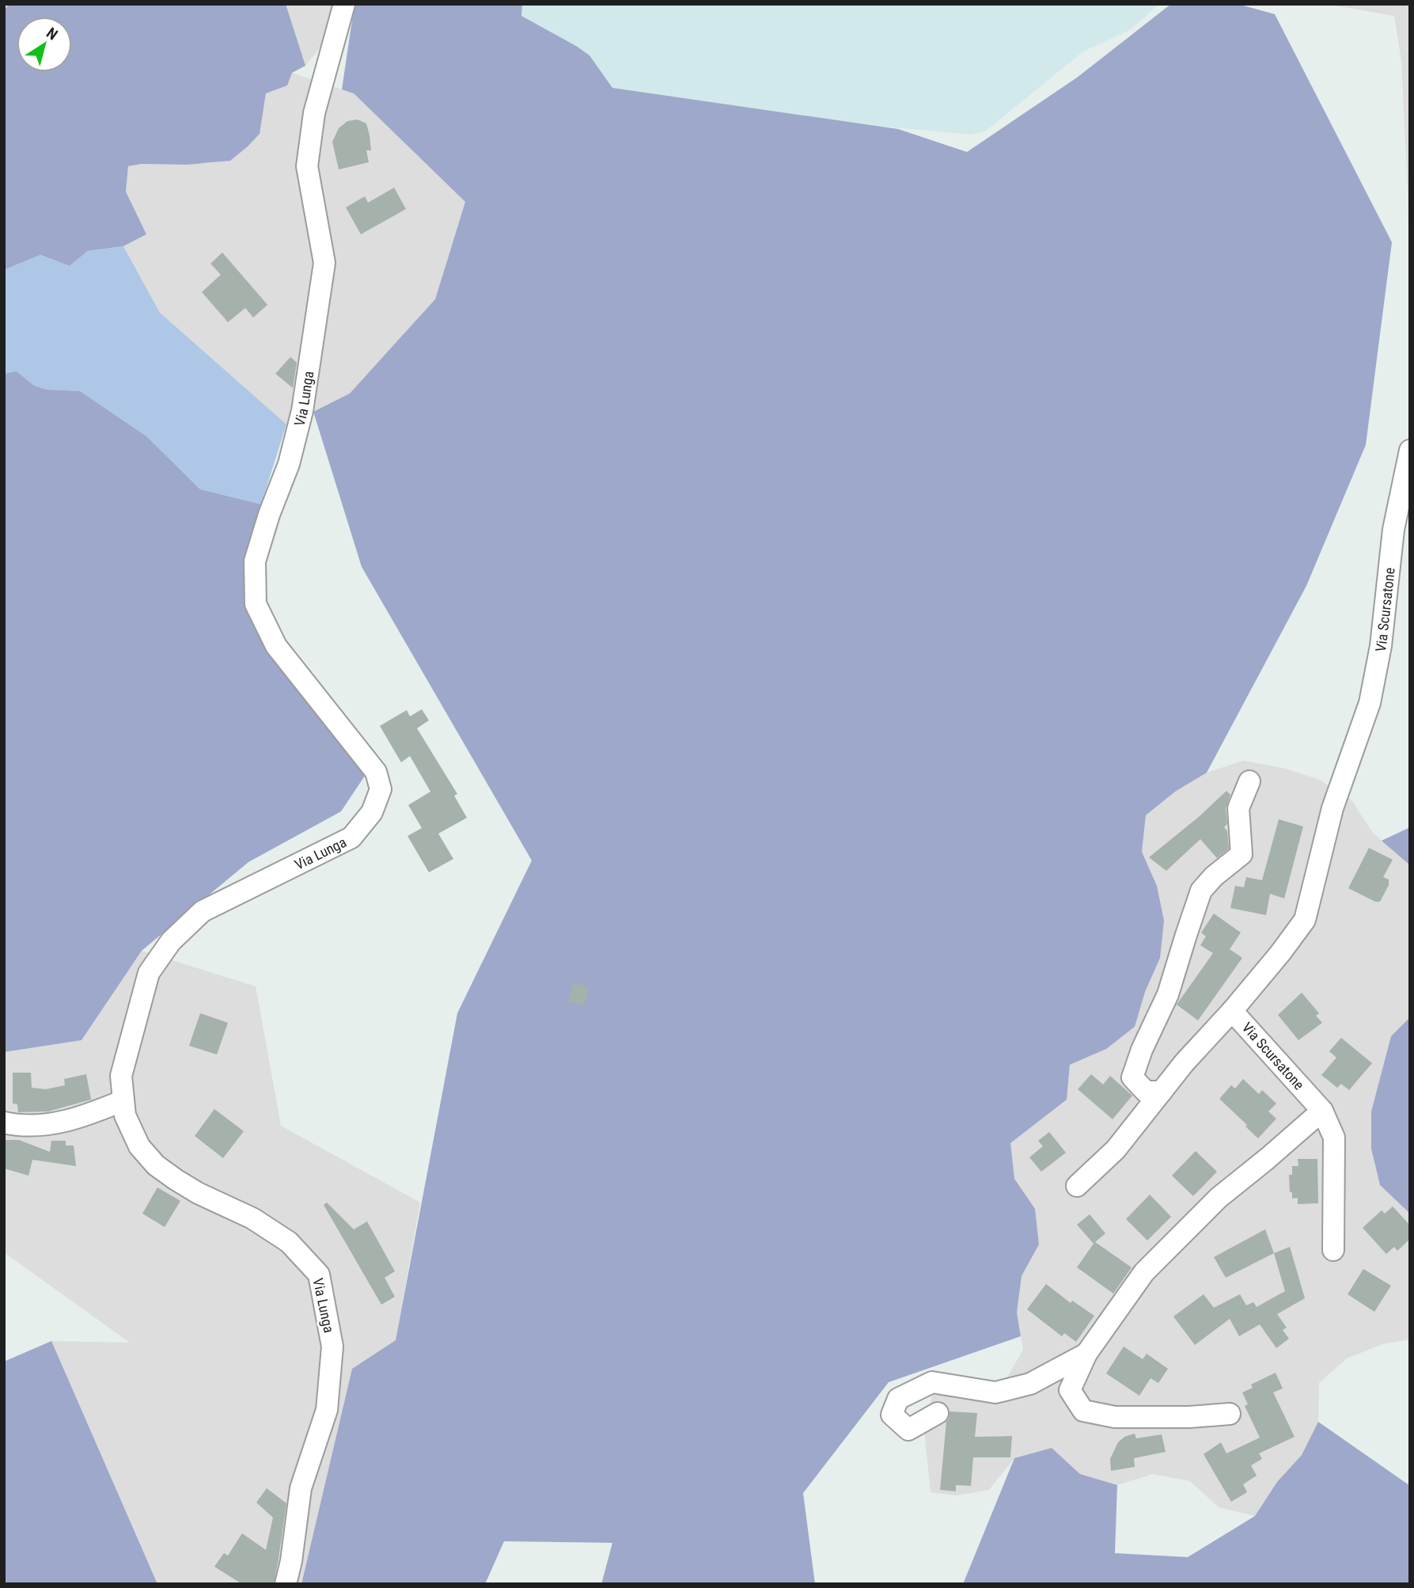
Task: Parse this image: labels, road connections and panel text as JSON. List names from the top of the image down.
{
  "streets": {
    "street": ["Via Lunga", "Via Scursatone"]
  },
  "north": "top right"
}
